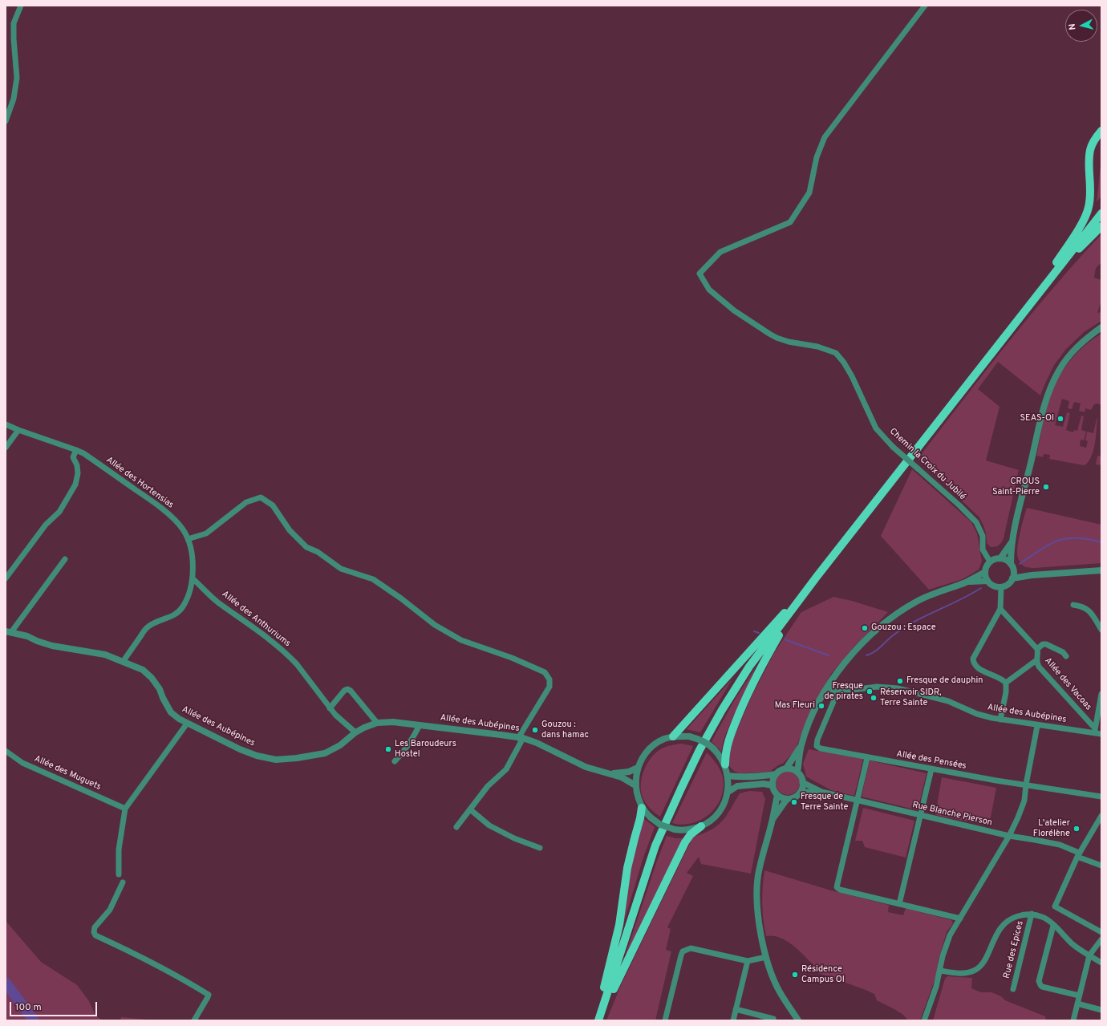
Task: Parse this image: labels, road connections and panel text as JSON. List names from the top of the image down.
{
  "streets": {
    "street": [
      "Chemin la Croix du Jubilé",
      "Allée des Hortensias",
      "Allée des Anthuriums",
      "Allée des Vacoas",
      "Allée des Aubépines",
      "Allée des Pensées",
      "Allée des Muguets",
      "Rue Blanche Pierson",
      "Rue des Epices"
    ]
  },
  "crossings": [
    ["Allée des Hortensias", "Allée des Anthuriums"],
    ["Allée des Hortensias", "Allée des Aubépines"],
    ["Allée des Anthuriums", "Allée des Aubépines"],
    ["Allée des Vacoas", "Allée des Aubépines"],
    ["Allée des Aubépines", "Allée des Pensées"]
  ],
  "places": [
    "SEAS-OI",
    "CROUS Saint-Pierre",
    "Gouzou : Espace",
    "Fresque de dauphin",
    "Fresque de pirates",
    "Réservoir SIDR, Terre Sainte",
    "Mas Fleuri",
    "Gouzou : dans hamac",
    "Les Baroudeurs Hostel",
    "Fresque de Terre Sainte",
    "L'atelier Florélène",
    "Résidence Campus OI"
  ],
  "scale_bar": "100 m",
  "north": "left"
}
